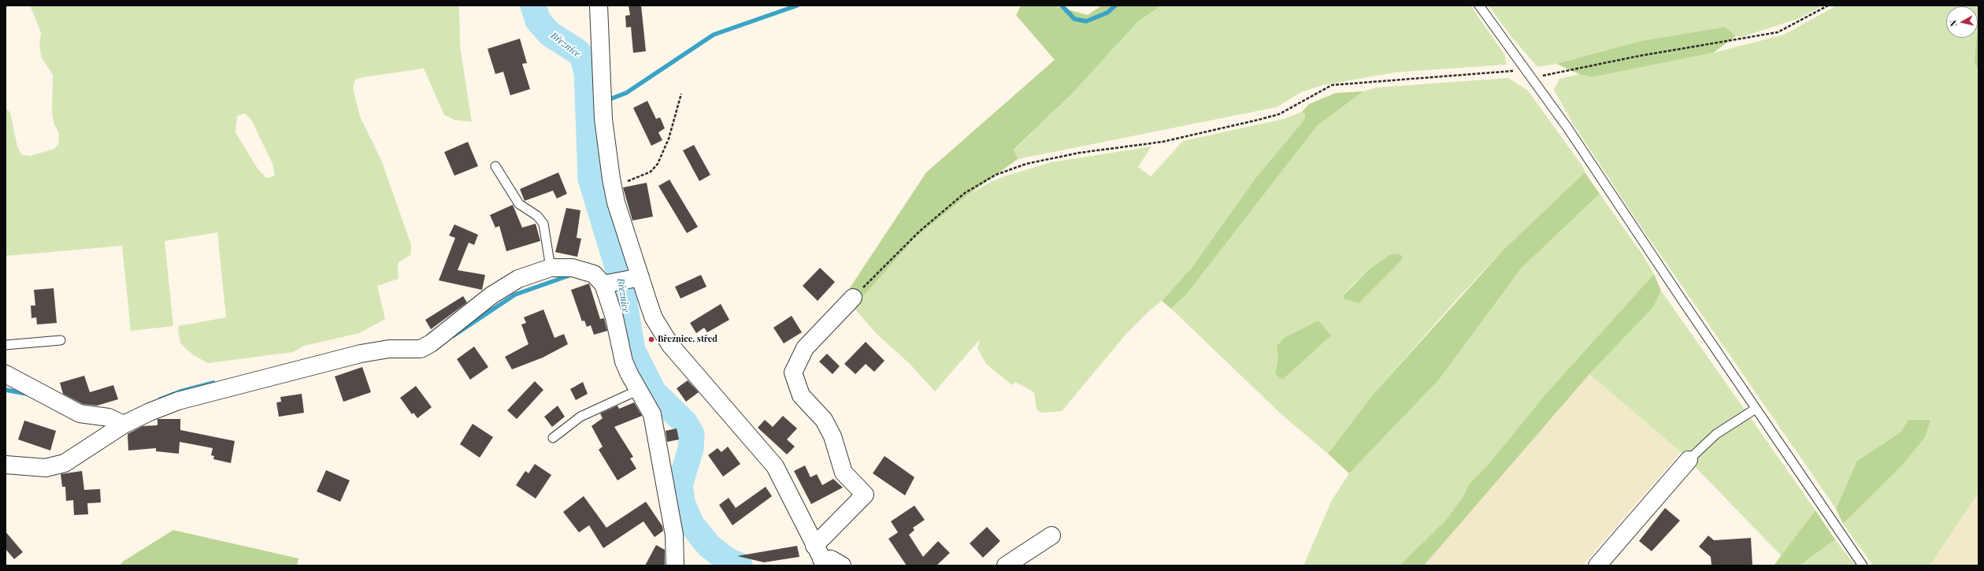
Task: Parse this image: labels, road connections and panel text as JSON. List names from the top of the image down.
{
  "water": ["Březnice"],
  "places": ["Březnice, střed"],
  "north": "left"
}
